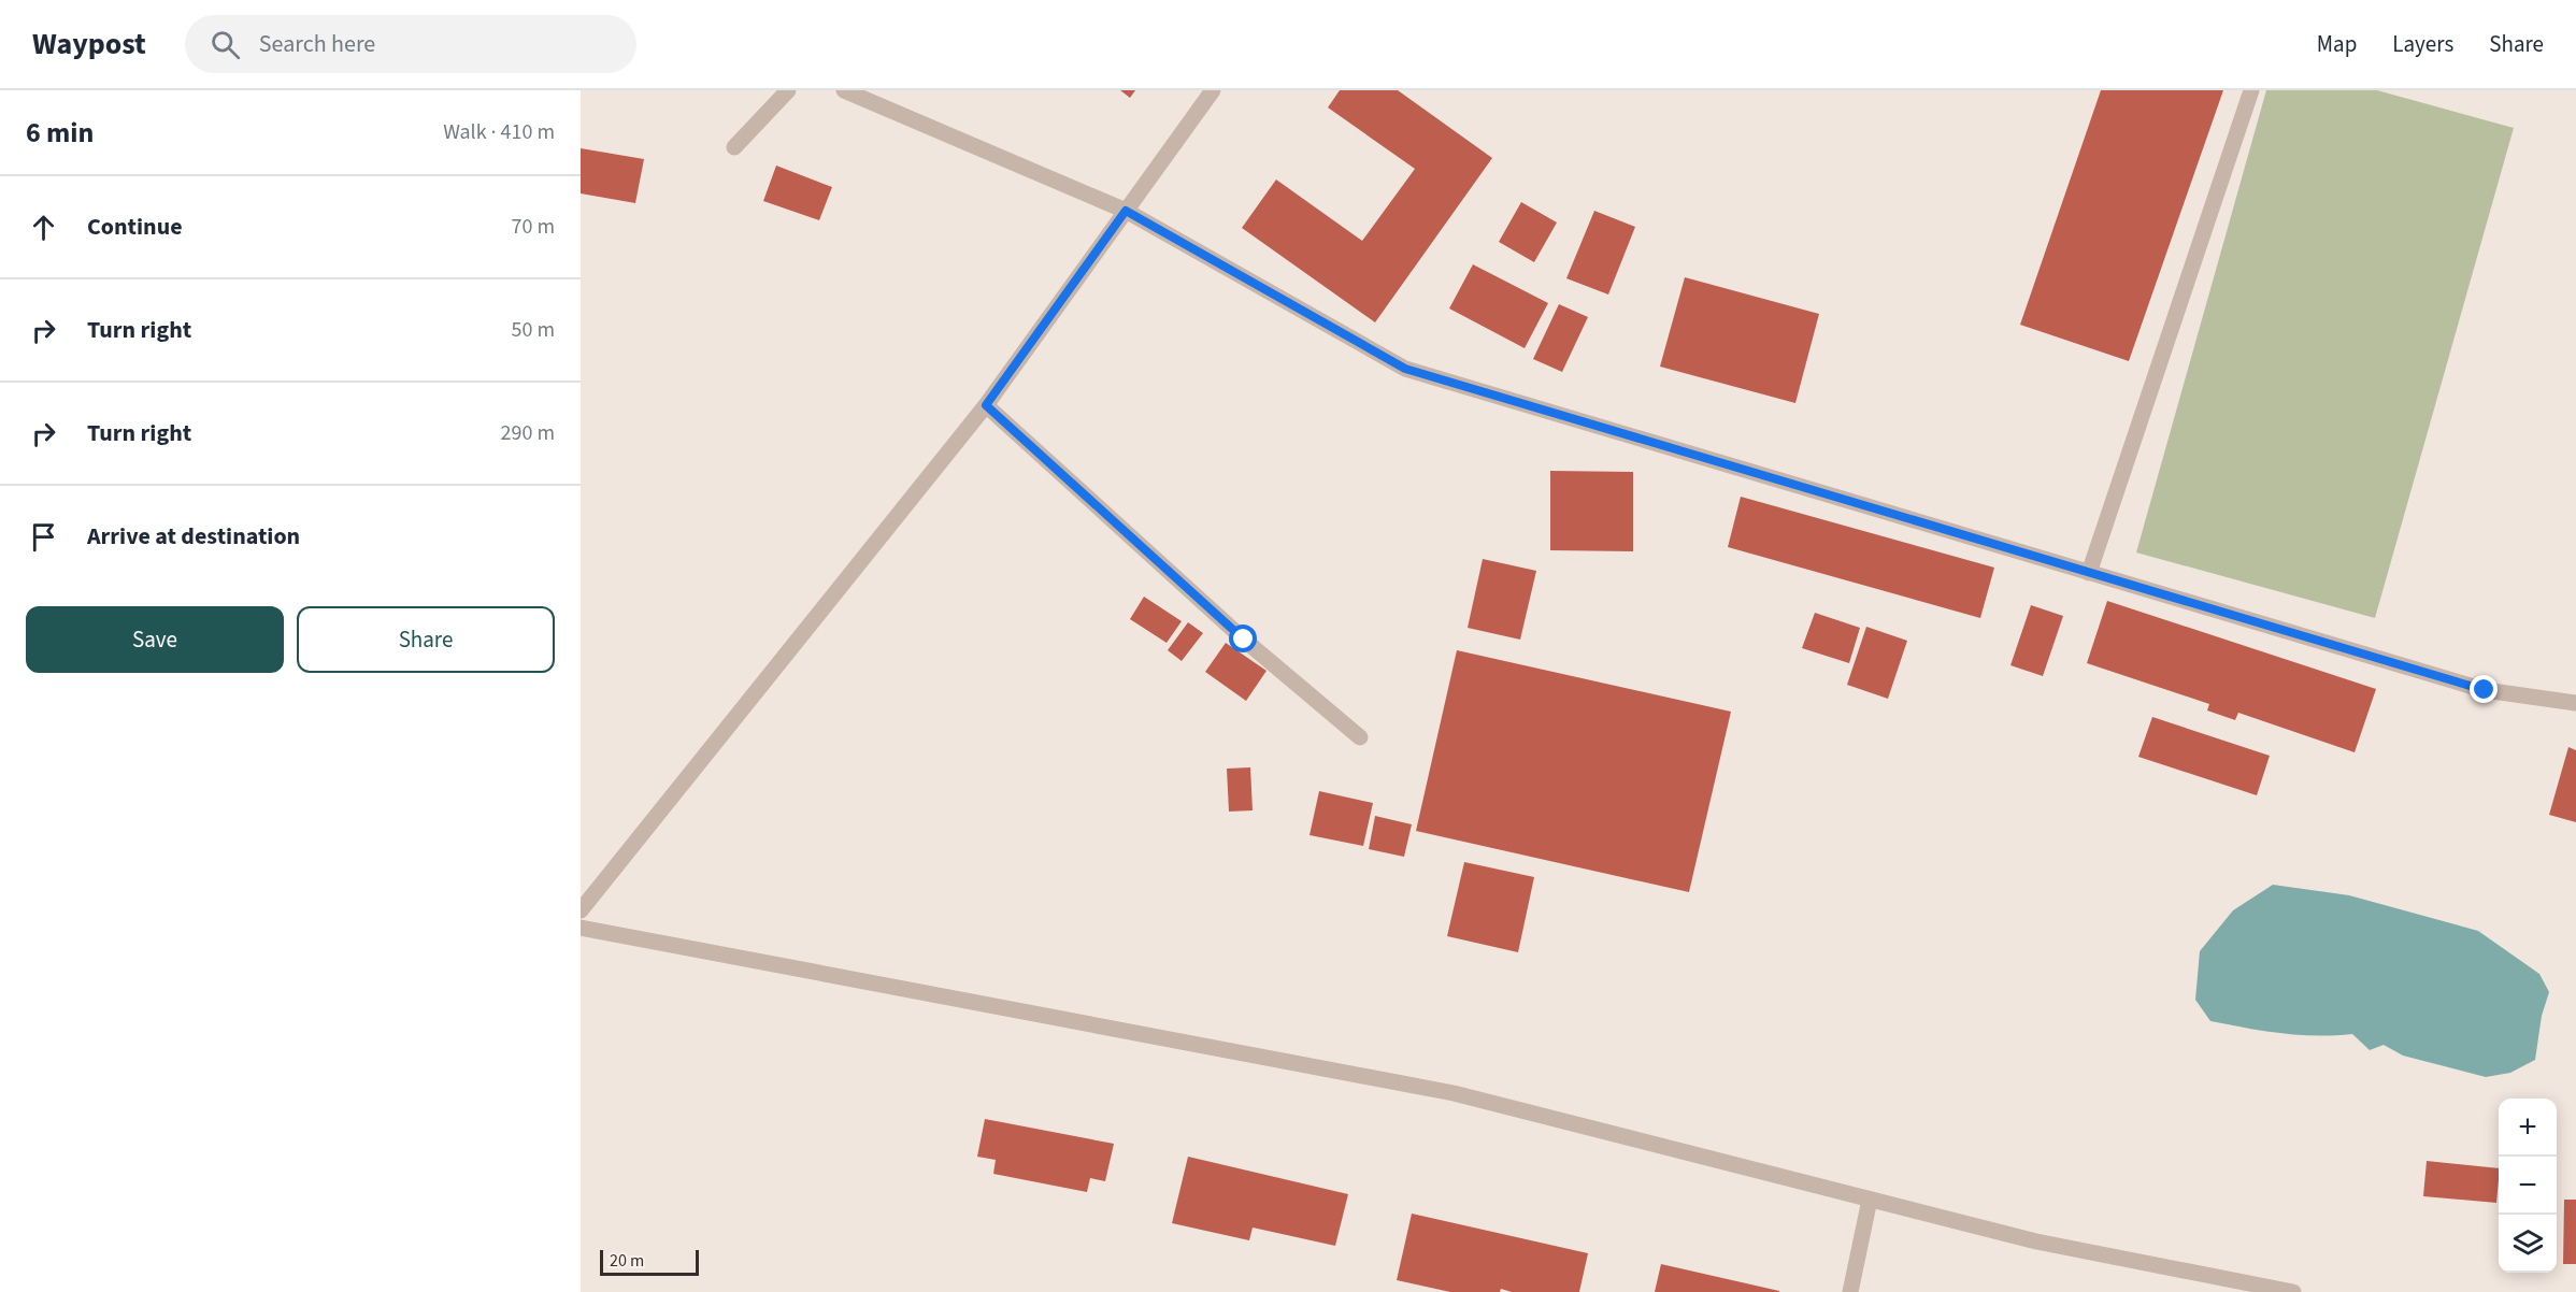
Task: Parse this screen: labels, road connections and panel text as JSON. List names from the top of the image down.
{
  "scale_bar": "20 m",
  "page": {
    "header": "Waypost",
    "search": "Search here",
    "nav": ["Map", "Layers", "Share"],
    "heading": ["6 min", "Walk · 410 m"],
    "list": [
      ["Continue", "70 m"],
      ["Turn right", "50 m"],
      ["Turn right", "290 m"],
      "Arrive at destination"
    ],
    "buttons": ["Save", "Share"],
    "map_buttons": ["+", "−"],
    "scale": "20 m"
  }
}
